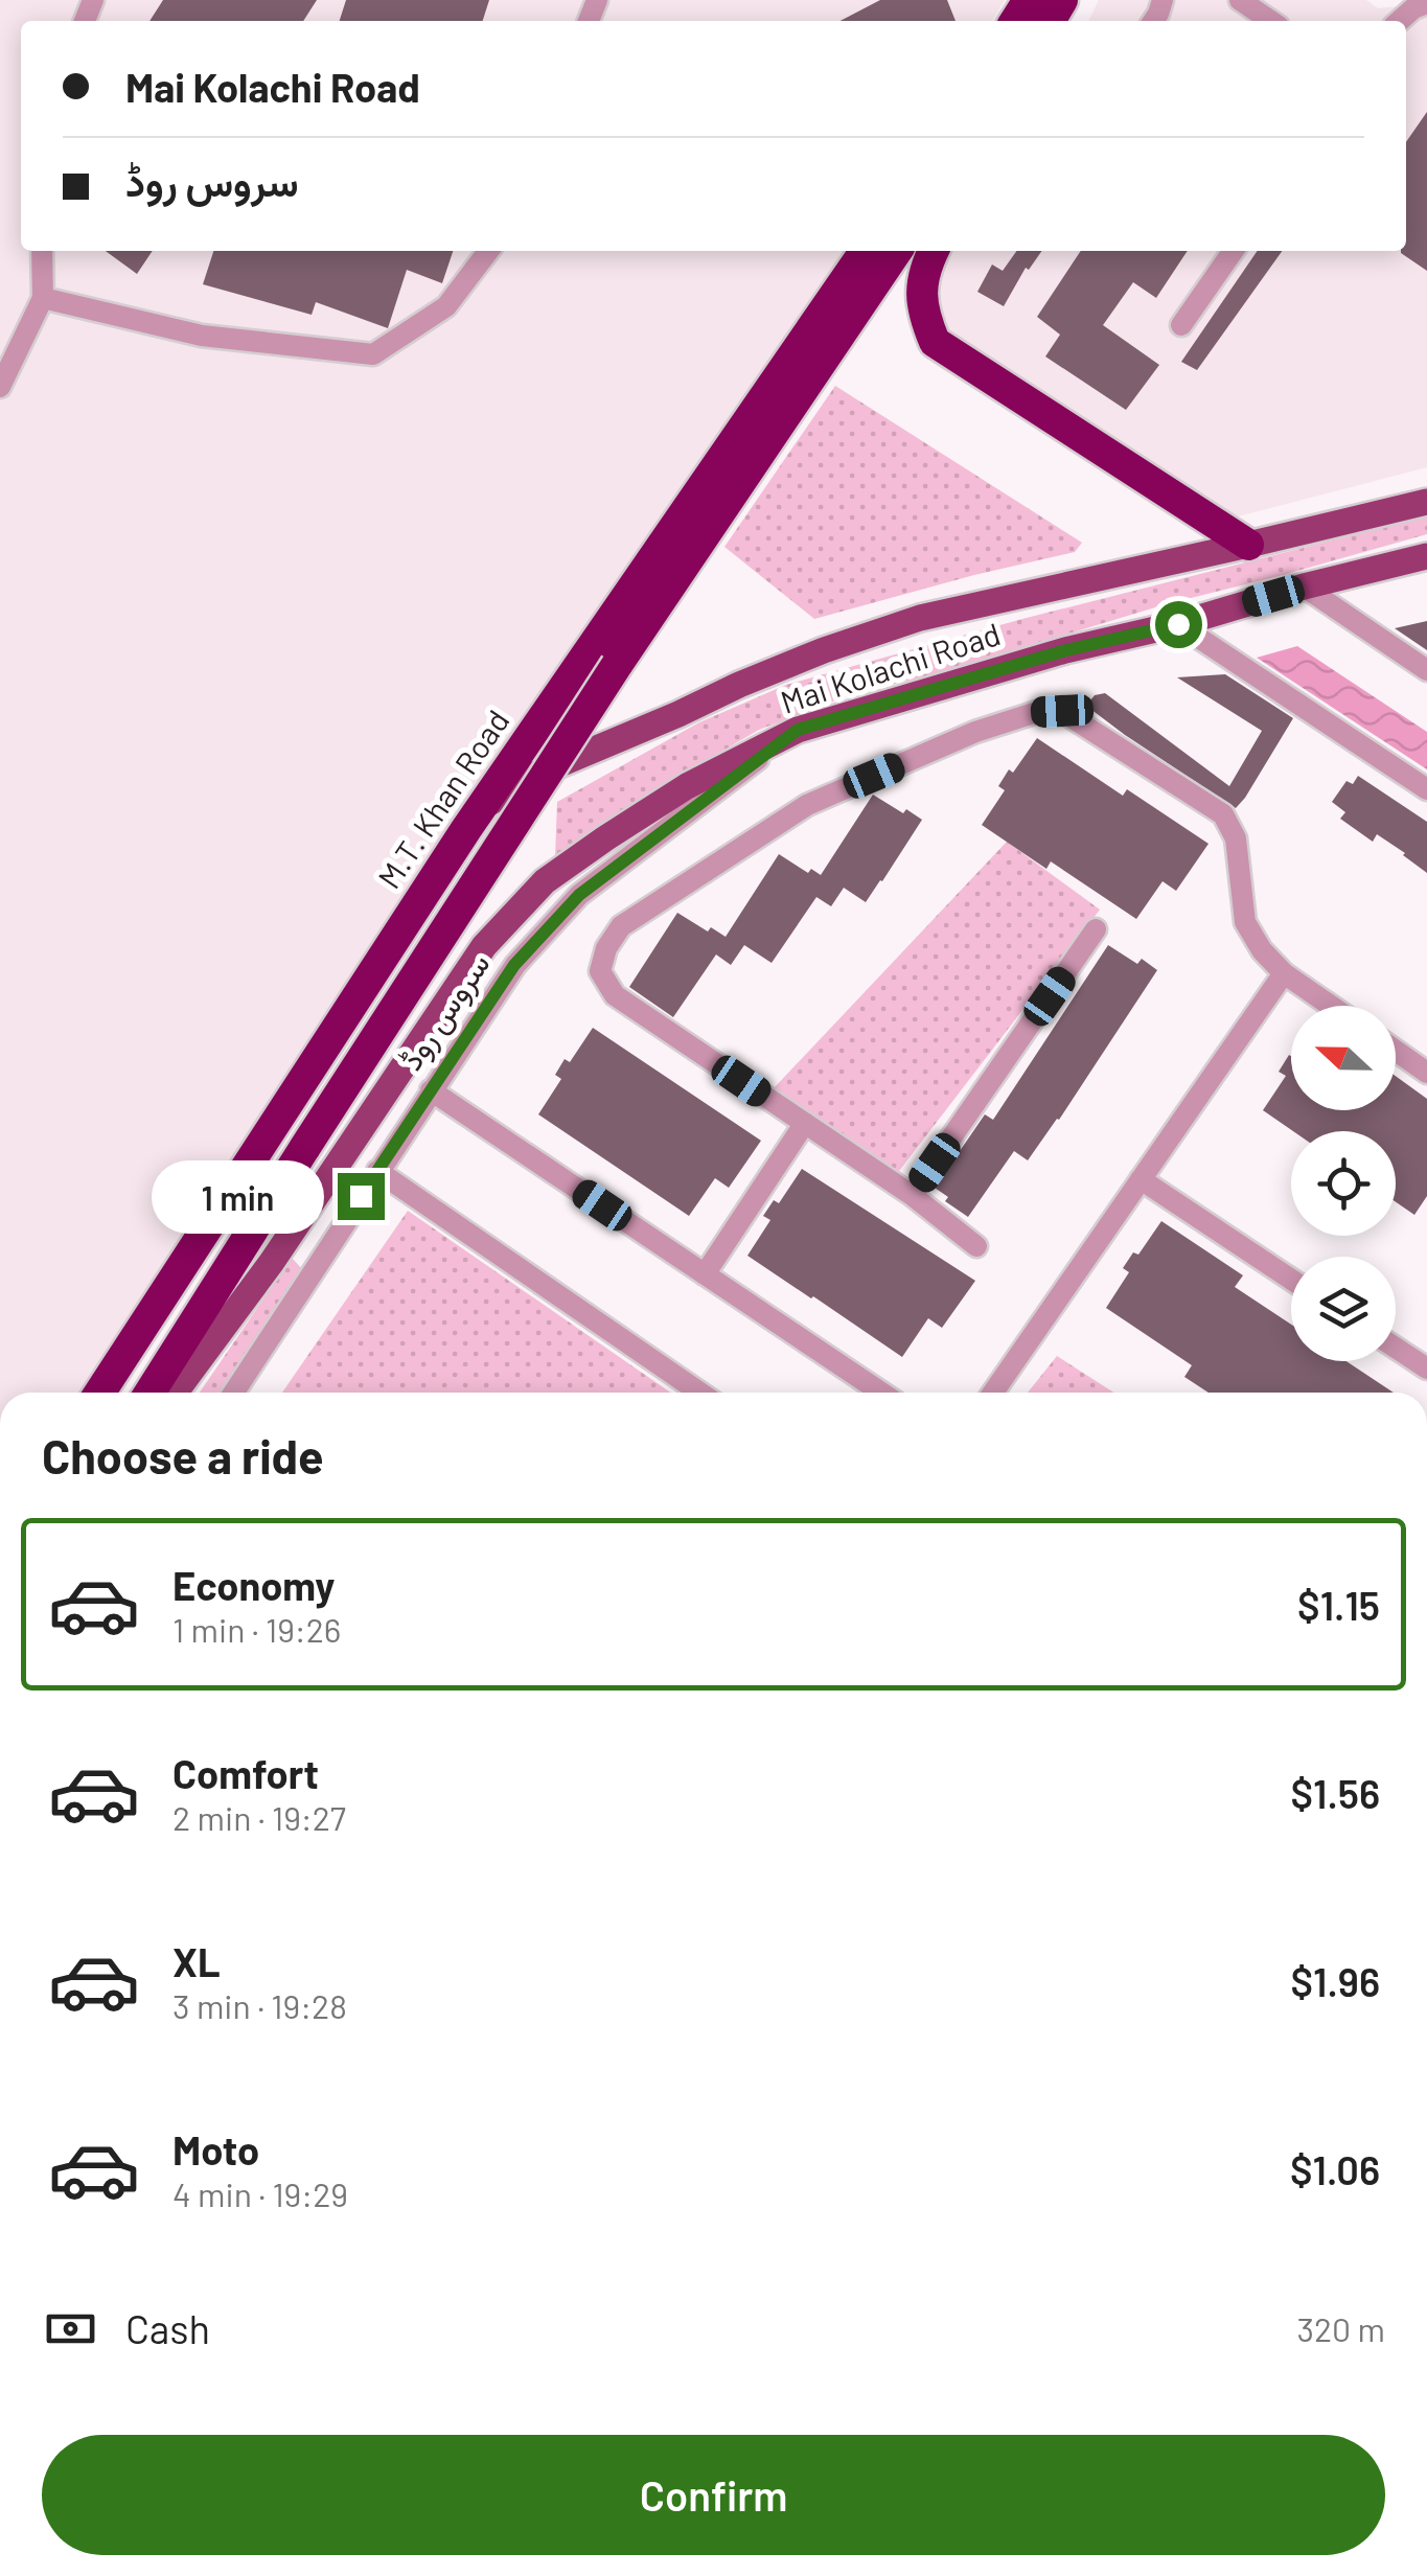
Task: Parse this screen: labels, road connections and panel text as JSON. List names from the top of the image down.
{
  "streets": {
    "highway": ["M.T. Khan Road"],
    "main road": ["Mai Kolachi Road"],
    "street": ["سروس روڈ"]
  },
  "crossings": [
    ["Mai Kolachi Road", "M.T. Khan Road"],
    ["Mai Kolachi Road", "سروس روڈ"]
  ],
  "north": "left",
  "page": {
    "banner": ["Mai Kolachi Road", "سروس روڈ"],
    "bubble": "1 min",
    "heading": "Choose a ride",
    "list": [
      {
        "name": "Economy",
        "note": "1 min · 19:26",
        "value": "$1.15"
      },
      {
        "name": "Comfort",
        "note": "2 min · 19:27",
        "value": "$1.56"
      },
      {
        "name": "XL",
        "note": "3 min · 19:28",
        "value": "$1.96"
      },
      {
        "name": "Moto",
        "note": "4 min · 19:29",
        "value": "$1.06"
      }
    ],
    "pay": ["Cash", "320 m"],
    "buttons": "Confirm"
  }
}
